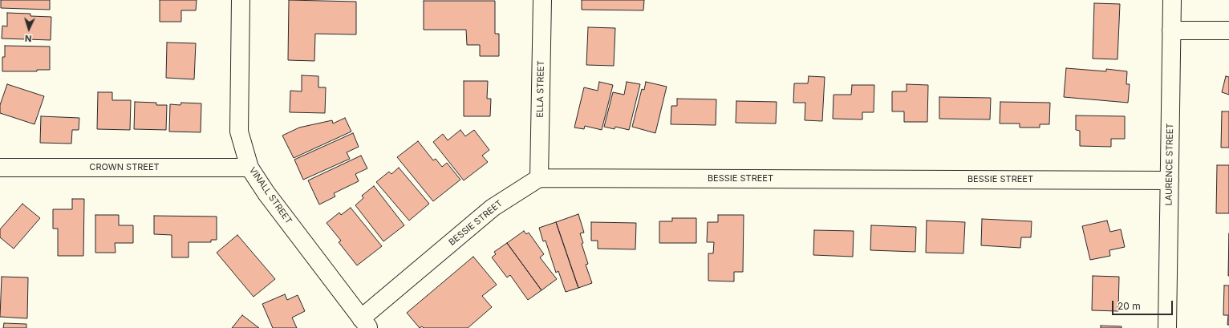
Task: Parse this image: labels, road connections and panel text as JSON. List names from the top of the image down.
{
  "streets": {
    "street": [
      "ELLA STREET",
      "LAURENCE STREET",
      "CROWN STREET",
      "BESSIE STREET",
      "VINALL STREET"
    ]
  },
  "crossings": [
    ["ELLA STREET", "BESSIE STREET"],
    ["LAURENCE STREET", "BESSIE STREET"],
    ["CROWN STREET", "VINALL STREET"],
    ["BESSIE STREET", "VINALL STREET"]
  ],
  "scale_bar": "20 m",
  "north": "bottom"
}
